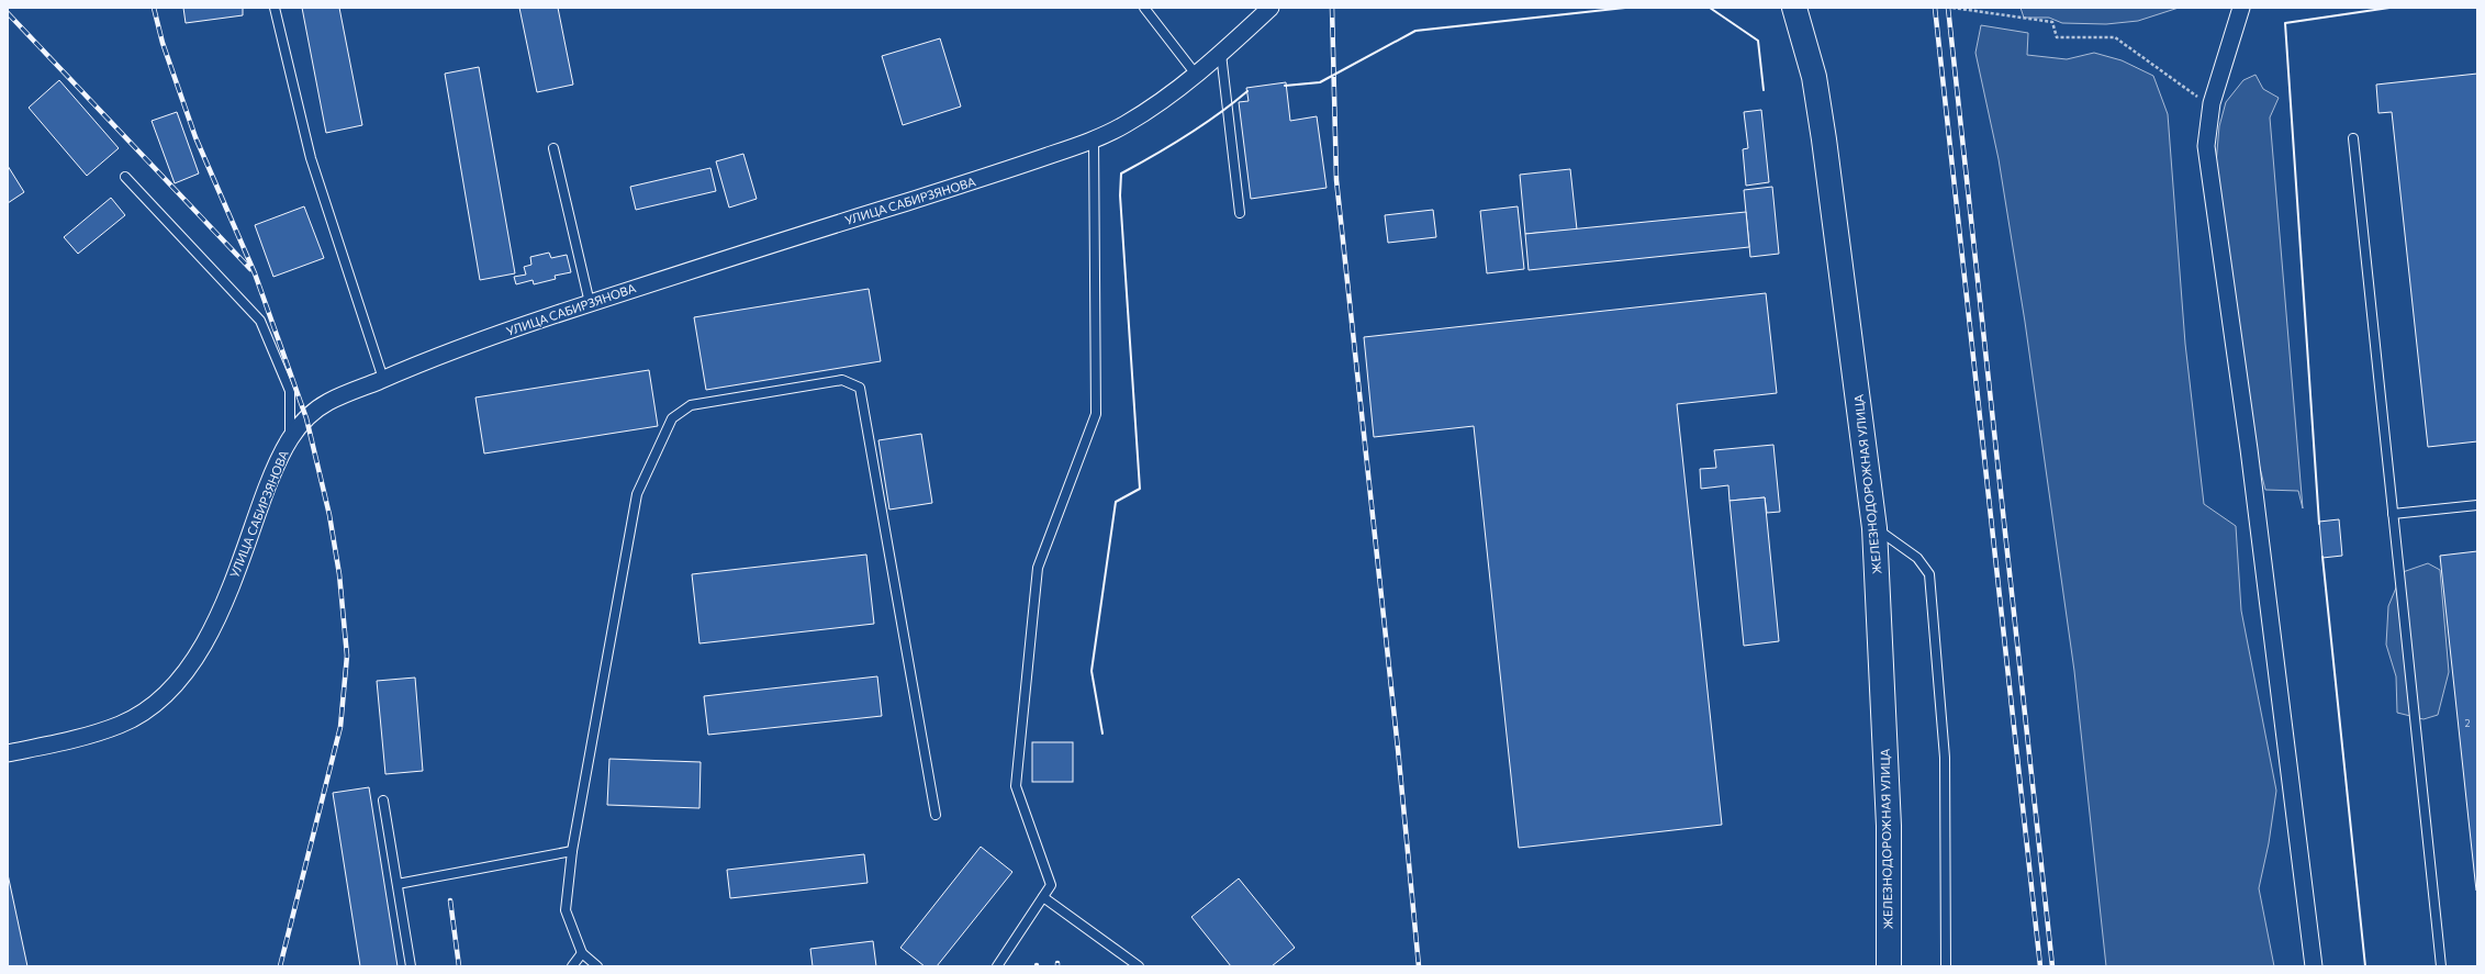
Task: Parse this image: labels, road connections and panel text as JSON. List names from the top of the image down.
{
  "streets": {
    "main road": ["ЖЕЛЕЗНОДОРОЖНАЯ УЛИЦА"],
    "street": ["УЛИЦА САБИРЗЯНОВА"]
  },
  "house_numbers": ["2"]
}
